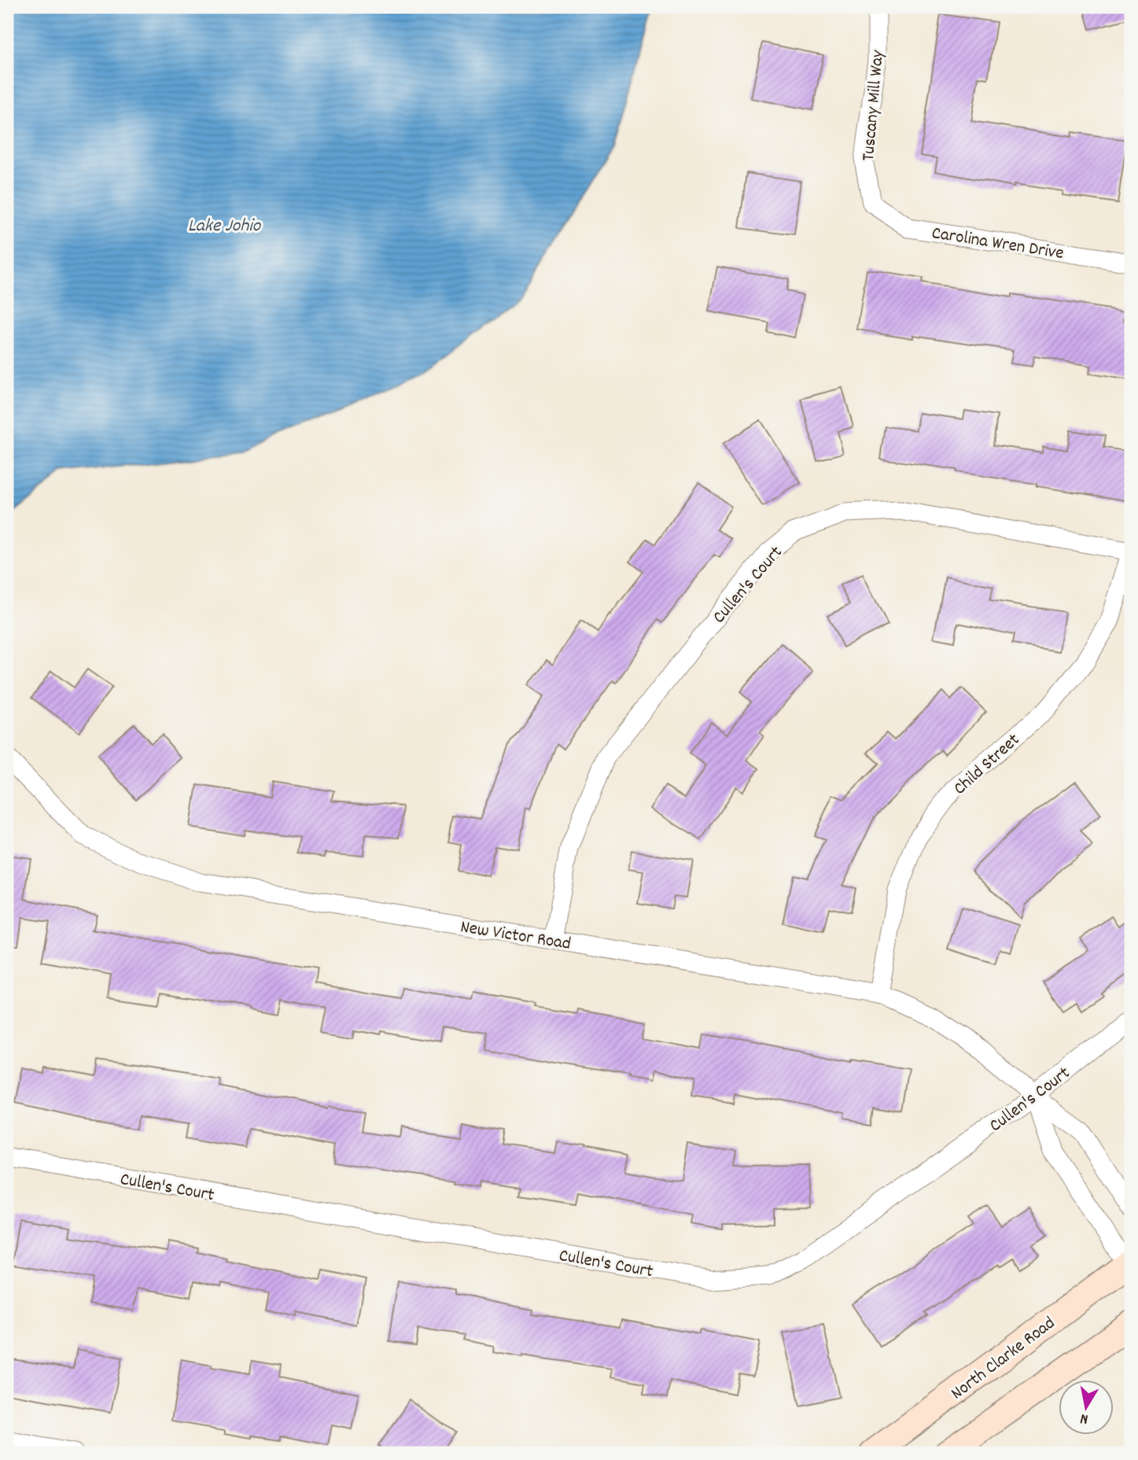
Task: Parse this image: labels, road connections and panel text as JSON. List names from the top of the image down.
{
  "streets": {
    "street": [
      "Tuscany Mill Way",
      "Carolina Wren Drive",
      "Cullen's Court",
      "Child Street",
      "New Victor Road",
      "North Clarke Road"
    ]
  },
  "crossings": [
    ["Tuscany Mill Way", "Carolina Wren Drive"],
    ["Cullen's Court", "Child Street"],
    ["Cullen's Court", "New Victor Road"],
    ["Child Street", "New Victor Road"],
    ["New Victor Road", "North Clarke Road"]
  ],
  "water": ["Lake Johio"],
  "north": "bottom"
}
